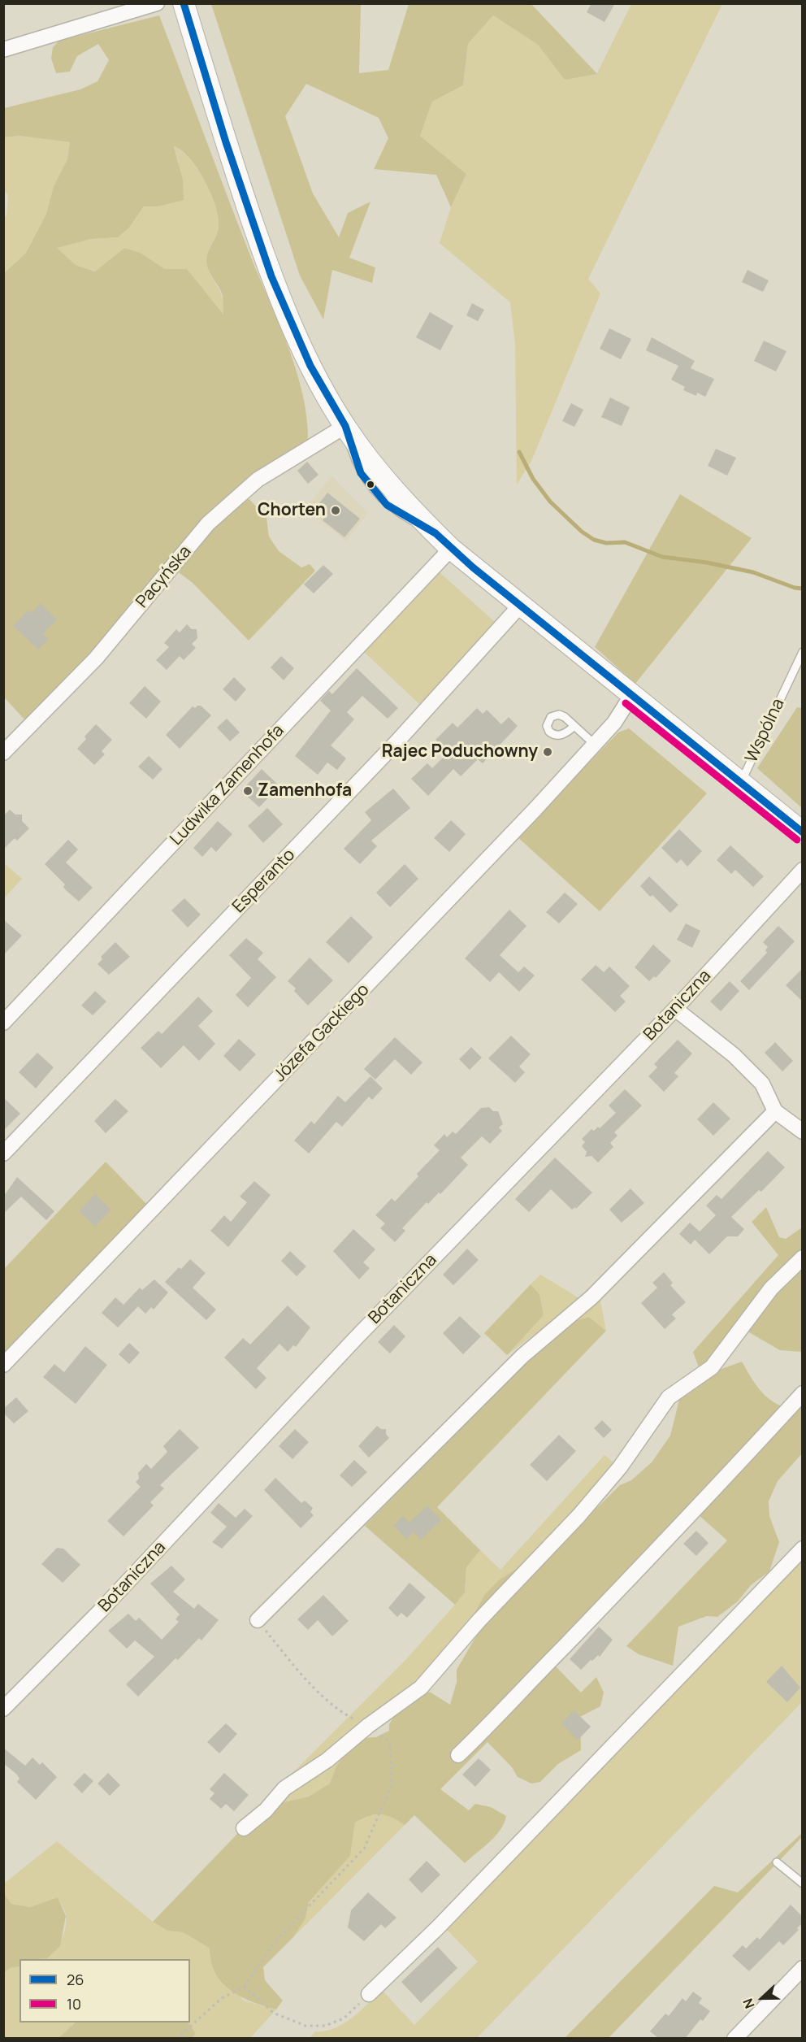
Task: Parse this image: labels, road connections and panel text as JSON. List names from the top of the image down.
{
  "streets": {
    "street": [
      "Pacyńska",
      "Ludwika Zamenhofa",
      "Esperanto",
      "Botaniczna",
      "Józefa Gackiego"
    ],
    "lane": ["Wspólna"]
  },
  "places": ["Chorten", "Rajec Poduchowny", "Zamenhofa"],
  "lines": ["transit line 26", "transit line 10"],
  "legend": ["26", "10"],
  "north": "left"
}
